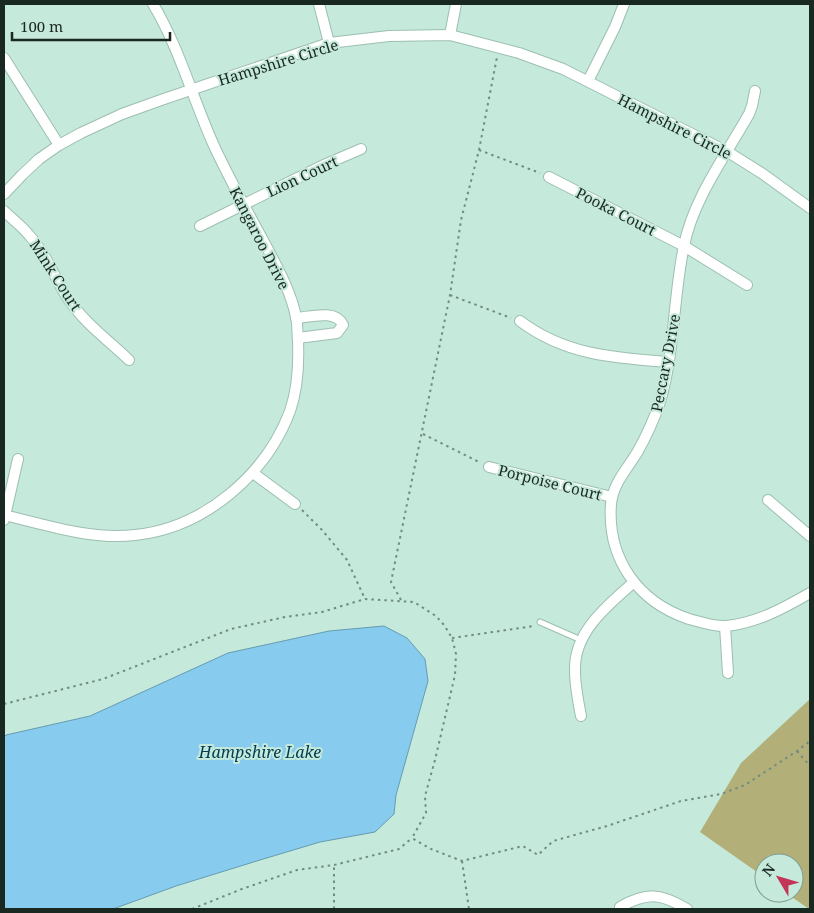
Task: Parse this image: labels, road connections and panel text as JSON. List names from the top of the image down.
{
  "streets": {
    "street": [
      "Hampshire Circle",
      "Lion Court",
      "Pooka Court",
      "Kangaroo Drive",
      "Mink Court",
      "Peccary Drive",
      "Porpoise Court"
    ]
  },
  "crossings": [
    ["Hampshire Circle", "Kangaroo Drive"],
    ["Hampshire Circle", "Peccary Drive"],
    ["Lion Court", "Kangaroo Drive"],
    ["Pooka Court", "Peccary Drive"],
    ["Peccary Drive", "Porpoise Court"]
  ],
  "water": ["Hampshire Lake"],
  "scale_bar": "100 m",
  "north": "top left"
}
